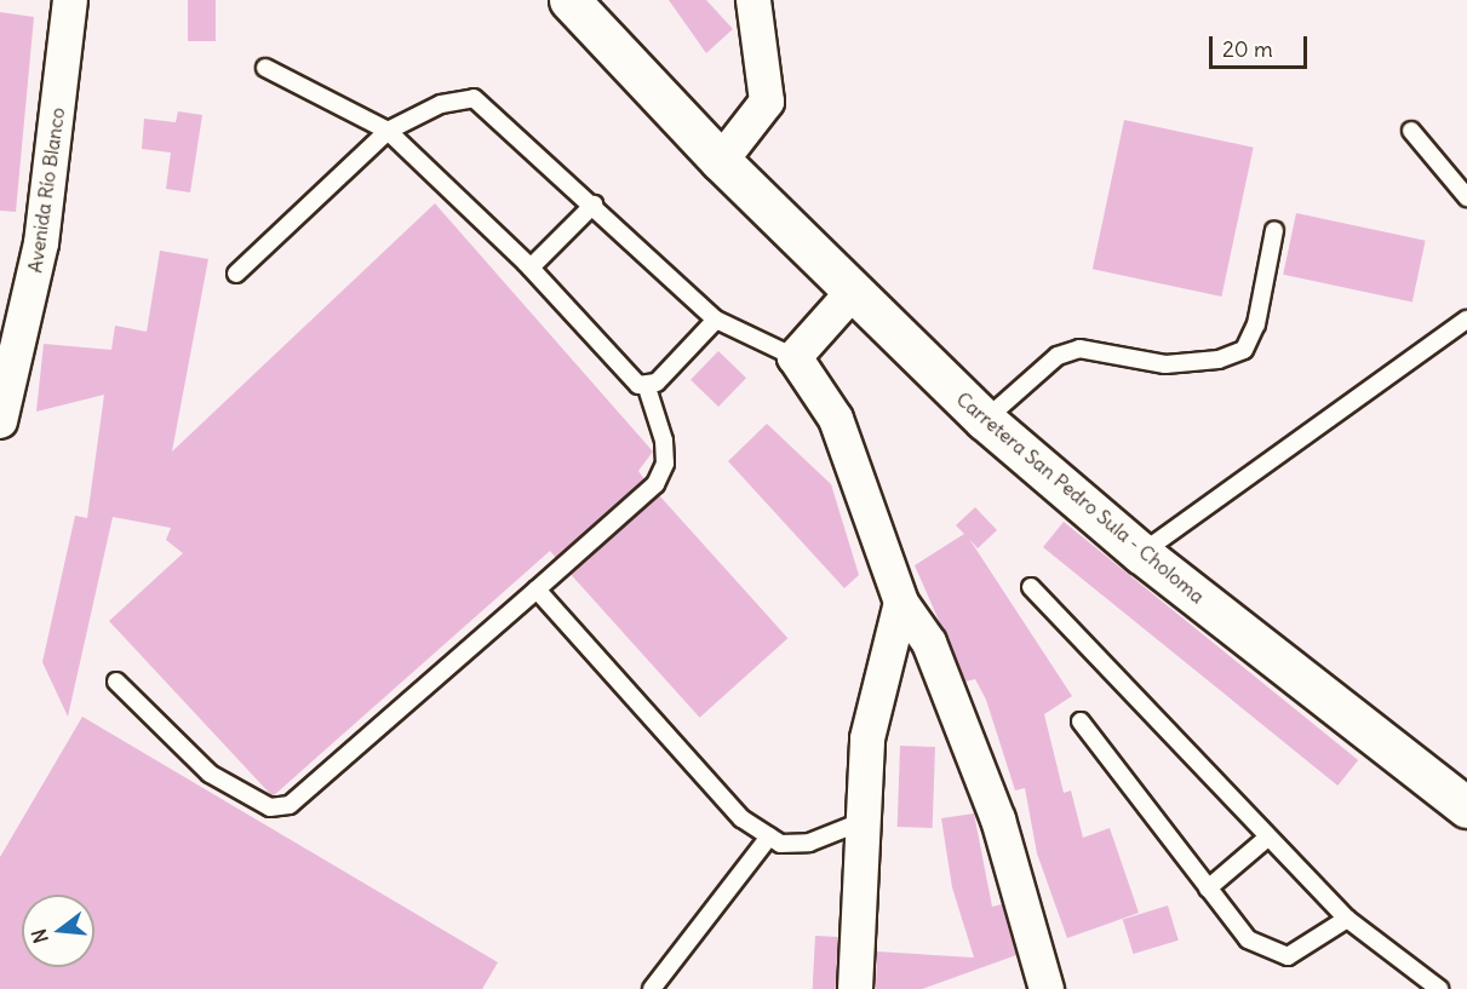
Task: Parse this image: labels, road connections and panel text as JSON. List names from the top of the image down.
{
  "streets": {
    "main road": ["Carretera San Pedro Sula - Choloma"],
    "street": ["Avenida Río Blanco"]
  },
  "scale_bar": "20 m",
  "north": "left"
}
